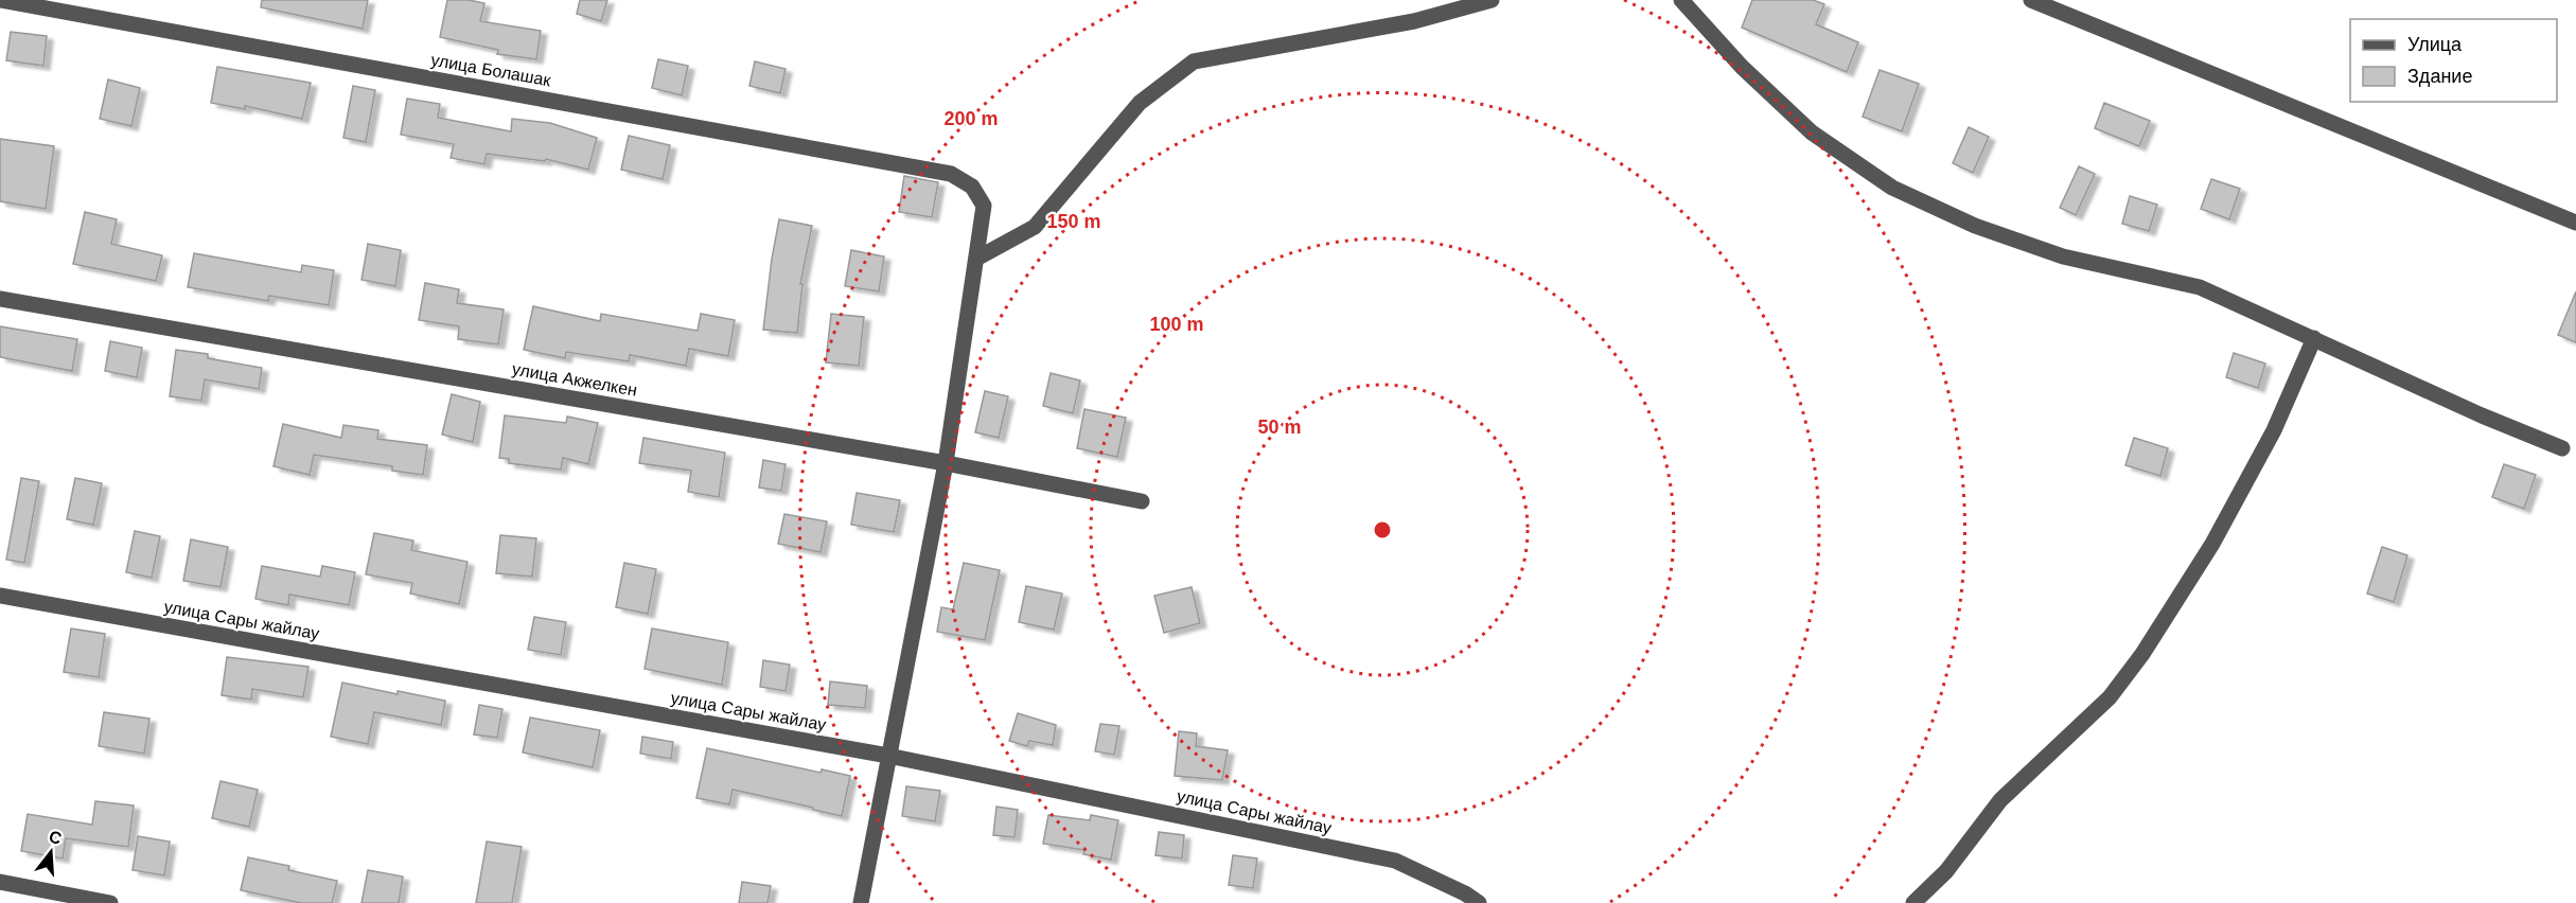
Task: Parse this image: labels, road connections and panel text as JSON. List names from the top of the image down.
{
  "streets": {
    "street": ["улица Болашак", "улица Акжелкен", "улица Сары жайлау"]
  },
  "legend": ["Улица", "Здание"],
  "north": "top",
  "rings": [
    "200 m",
    "150 m",
    "100 m",
    "50 m"
  ]
}
